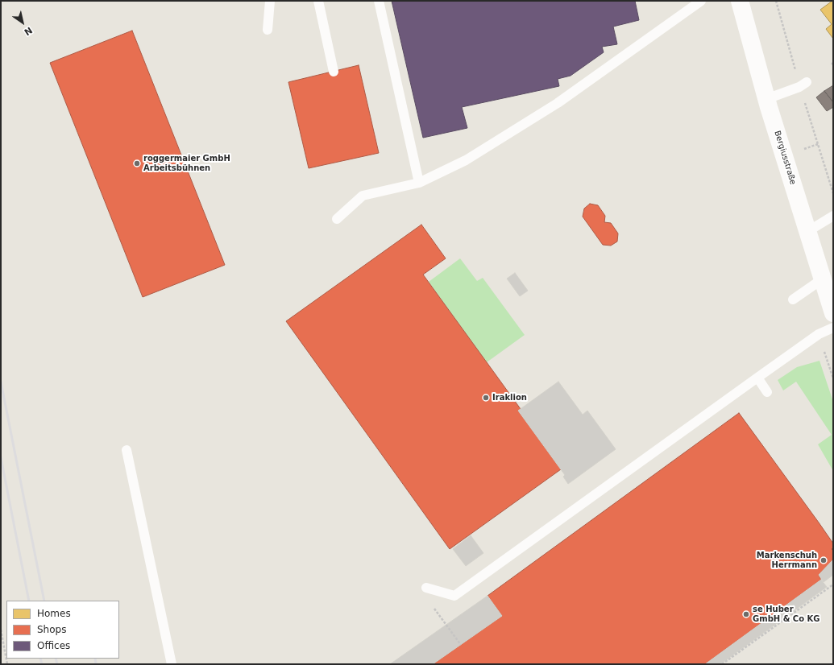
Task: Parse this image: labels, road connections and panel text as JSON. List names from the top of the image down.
{
  "streets": {
    "street": ["Bergiusstraße"]
  },
  "places": [
    "roggermaier GmbH Arbeitsbühnen",
    "Iraklion",
    "Markenschuh Herrmann",
    "se Huber GmbH & Co KG"
  ],
  "legend": ["Homes", "Shops", "Offices"],
  "north": "bottom right"
}
